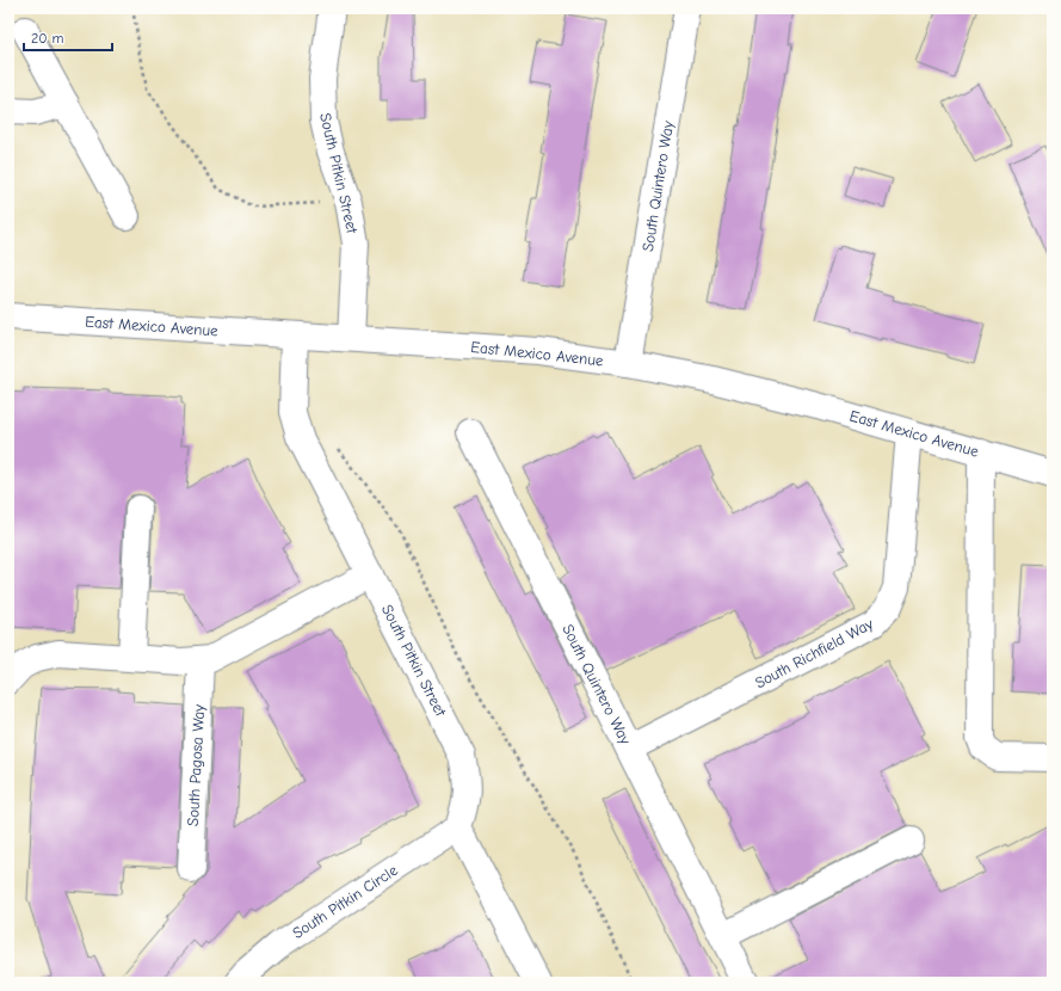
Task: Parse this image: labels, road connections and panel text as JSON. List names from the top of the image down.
{
  "streets": {
    "street": [
      "South Pitkin Street",
      "South Quintero Way",
      "East Mexico Avenue",
      "South Richfield Way",
      "South Pagosa Way",
      "South Pitkin Circle"
    ]
  },
  "crossings": [
    ["South Pitkin Street", "East Mexico Avenue"],
    ["South Pitkin Street", "South Pitkin Circle"],
    ["South Quintero Way", "East Mexico Avenue"],
    ["South Quintero Way", "South Richfield Way"],
    ["East Mexico Avenue", "South Richfield Way"]
  ],
  "scale_bar": "20 m"
}
